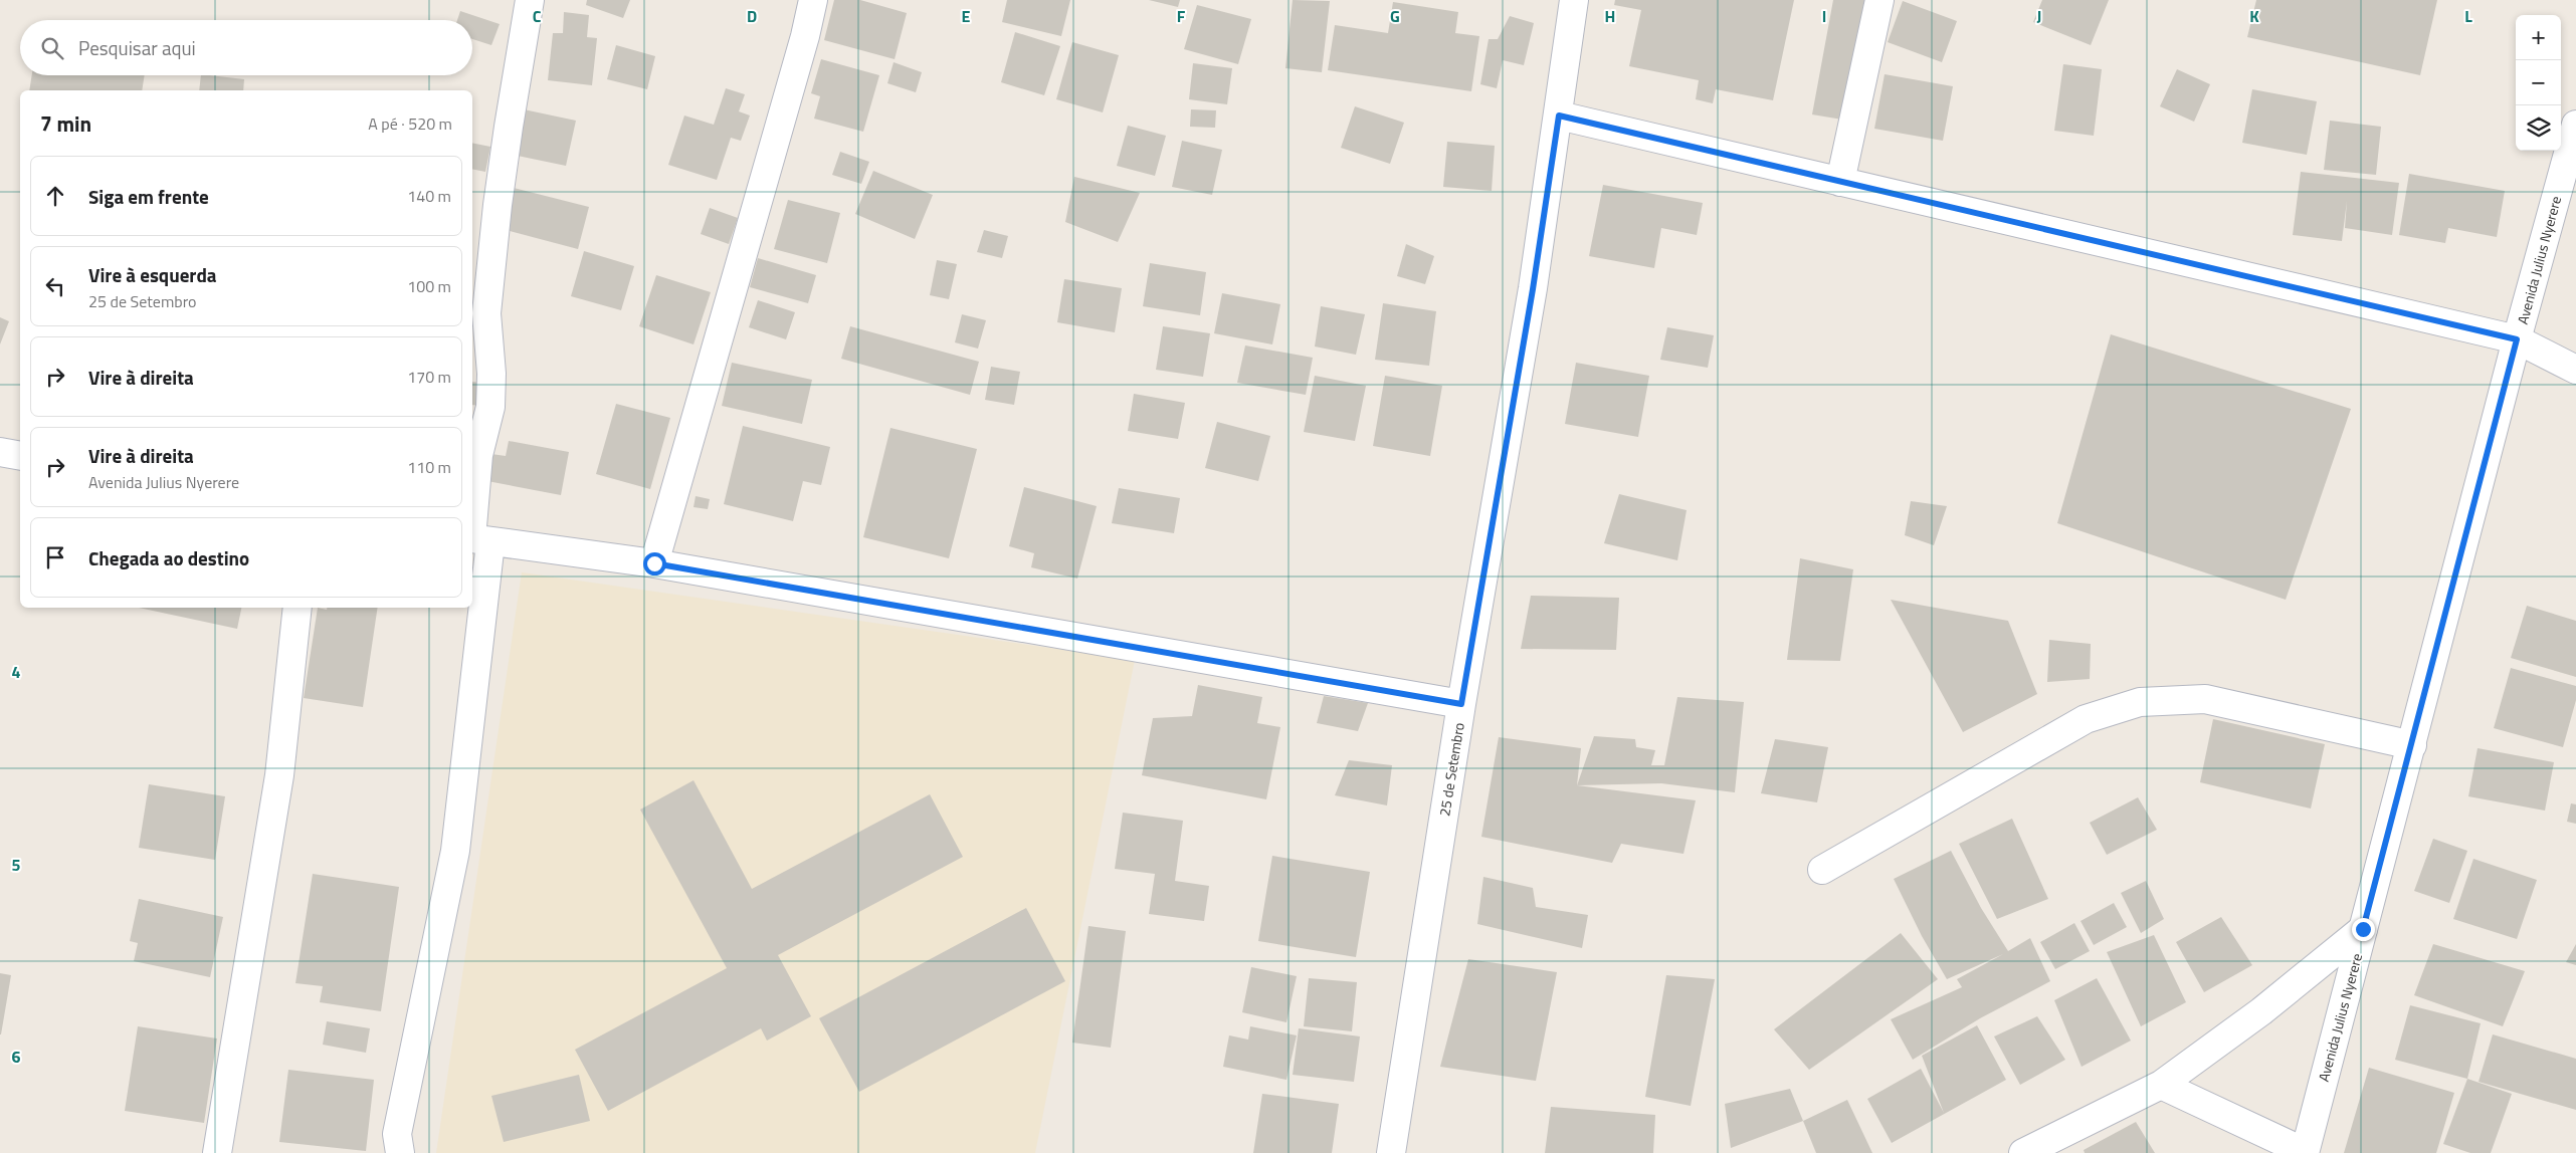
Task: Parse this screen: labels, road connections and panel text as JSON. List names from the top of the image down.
{
  "streets": {
    "street": ["Avenida Julius Nyerere", "25 de Setembro"]
  },
  "page": {
    "map_buttons": ["+", "−"],
    "search": "Pesquisar aqui",
    "heading": ["7 min", "A pé · 520 m"],
    "list": [
      ["Siga em frente", "140 m"],
      ["Vire à esquerda", "25 de Setembro", "100 m"],
      ["Vire à direita", "170 m"],
      ["Vire à direita", "Avenida Julius Nyerere", "110 m"],
      "Chegada ao destino"
    ]
  },
  "grid": {
    "columns": [
      "C",
      "D",
      "E",
      "F",
      "G",
      "H",
      "I",
      "J",
      "K",
      "L"
    ],
    "rows": ["4", "5", "6"]
  }
}
